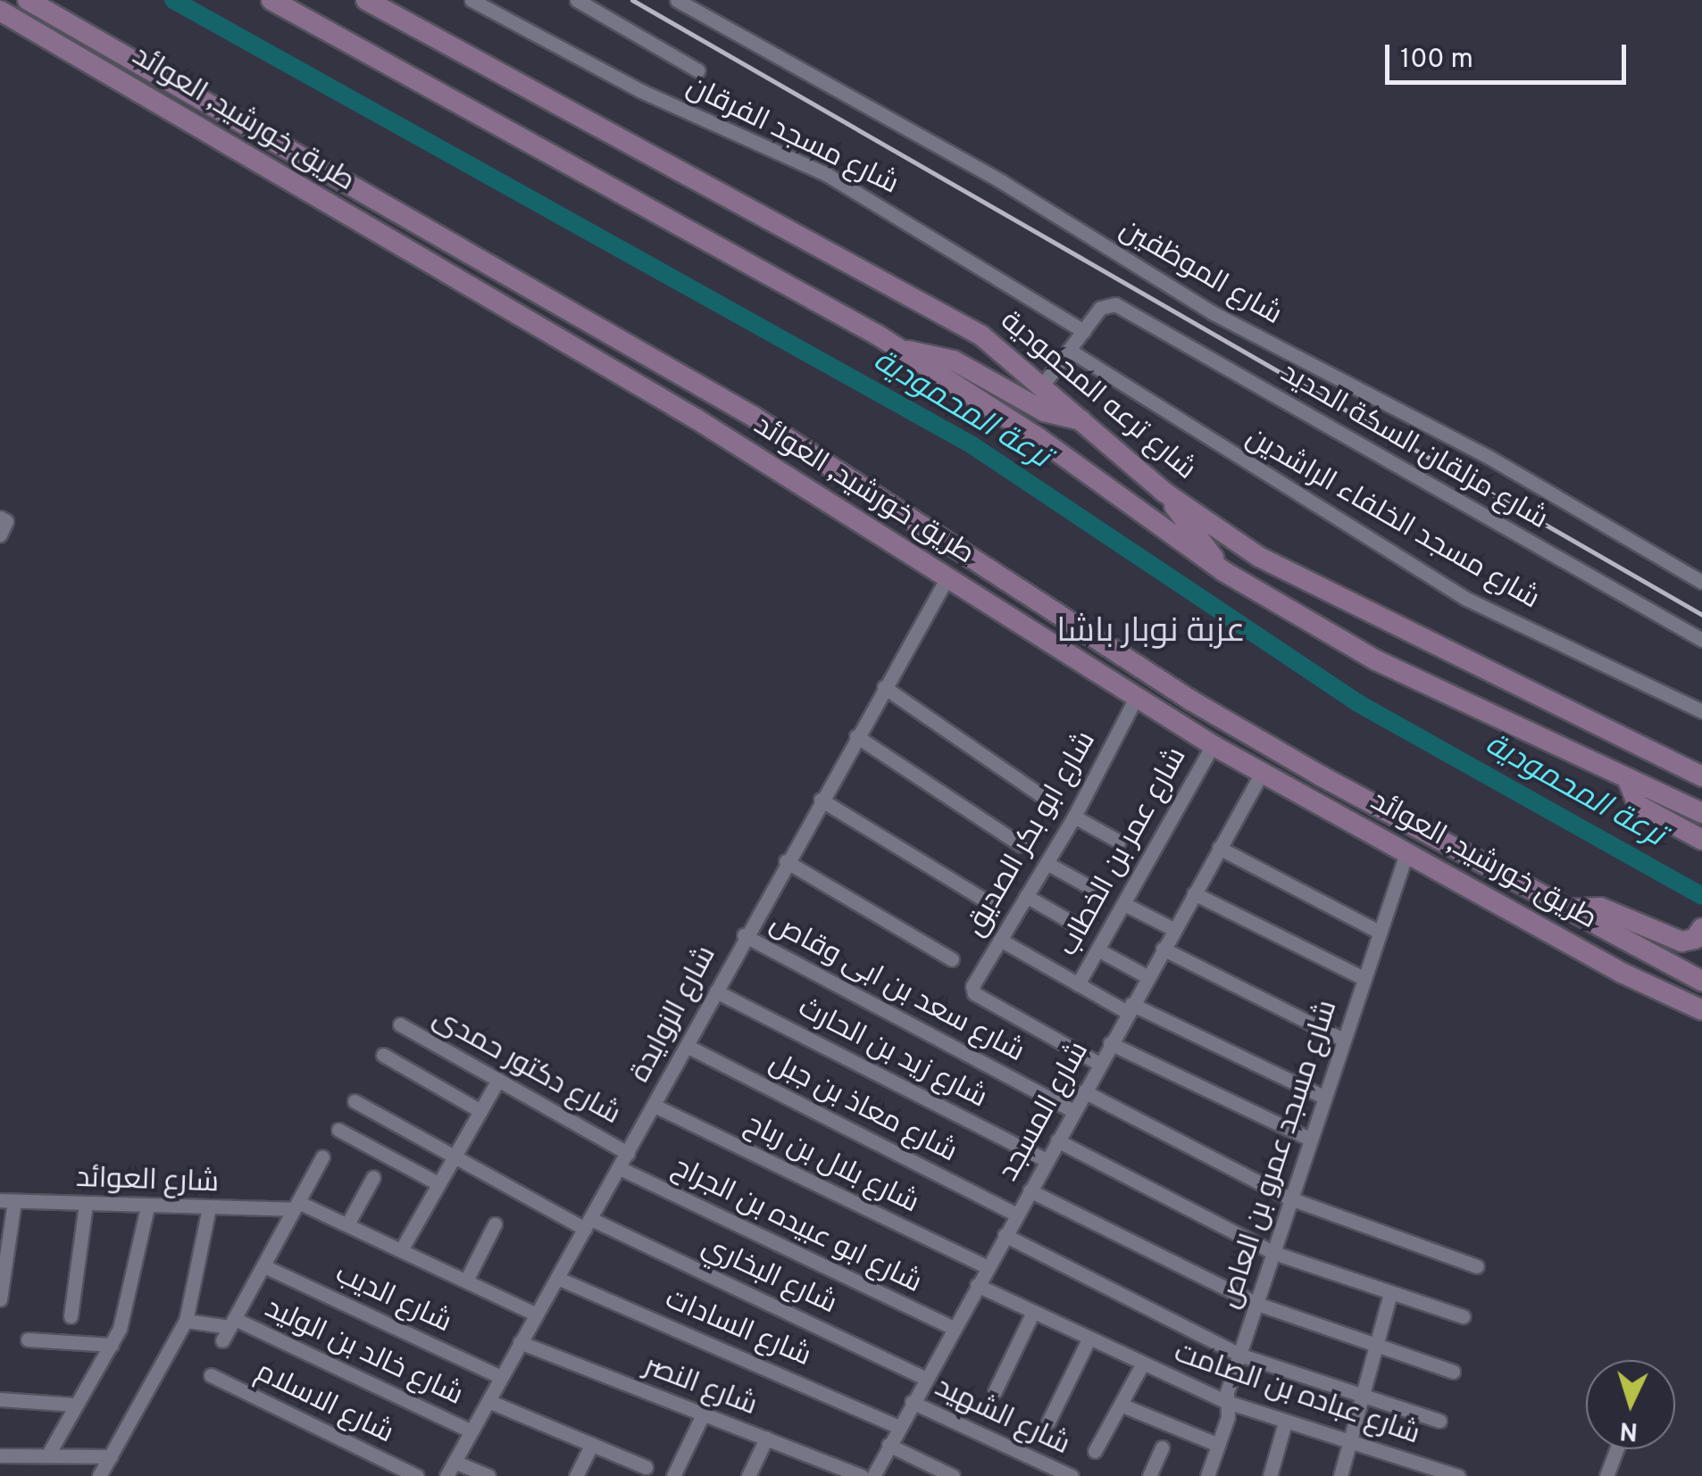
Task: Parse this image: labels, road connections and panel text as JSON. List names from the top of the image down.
{
  "streets": {
    "main road": ["طريق خورشيد, العوائد", "شارع ترعه المحمودية"],
    "street": [
      "شارع مسجد الفرقان",
      "شارع الموظفين",
      "شارع مزلقان السكة الحديد",
      "شارع مسجد الخلفاء الراشدين",
      "شارع ابو بكر الصديق",
      "شارع عمر بن الخطاب",
      "شارع سعد بن ابى وقاص",
      "شارع الزوايدة",
      "شارع زيد بن الحارث",
      "شارع دكتور حمدى",
      "شارع معاذ بن جبل",
      "شارع المسجد",
      "شارع مسجد عمرو بن العاص",
      "شارع بلال بن رباح",
      "شارع العوائد",
      "شارع ابو عبيده بن الجراح",
      "شارع البخاري",
      "شارع الديب",
      "شارع السادات",
      "شارع خالد بن الوليد",
      "شارع النصر",
      "شارع عباده بن الصامت",
      "شارع الاسلام",
      "شارع الشهيد"
    ]
  },
  "crossings": [
    ["طريق خورشيد, العوائد", "شارع ابو بكر الصديق"],
    ["طريق خورشيد, العوائد", "شارع عمر بن الخطاب"],
    ["طريق خورشيد, العوائد", "شارع الزوايدة"],
    ["طريق خورشيد, العوائد", "شارع المسجد"],
    ["طريق خورشيد, العوائد", "شارع مسجد عمرو بن العاص"],
    ["شارع مسجد الفرقان", "شارع مزلقان السكة الحديد"],
    ["شارع ابو بكر الصديق", "شارع المسجد"],
    ["شارع سعد بن ابى وقاص", "شارع الزوايدة"],
    ["شارع سعد بن ابى وقاص", "شارع المسجد"],
    ["شارع الزوايدة", "شارع زيد بن الحارث"],
    ["شارع الزوايدة", "شارع دكتور حمدى"],
    ["شارع الزوايدة", "شارع معاذ بن جبل"],
    ["شارع الزوايدة", "شارع بلال بن رباح"],
    ["شارع الزوايدة", "شارع ابو عبيده بن الجراح"],
    ["شارع الزوايدة", "شارع البخاري"],
    ["شارع الزوايدة", "شارع الديب"],
    ["شارع الزوايدة", "شارع السادات"],
    ["شارع الزوايدة", "شارع خالد بن الوليد"],
    ["شارع الزوايدة", "شارع النصر"],
    ["شارع زيد بن الحارث", "شارع المسجد"],
    ["شارع معاذ بن جبل", "شارع المسجد"],
    ["شارع المسجد", "شارع بلال بن رباح"],
    ["شارع المسجد", "شارع ابو عبيده بن الجراح"],
    ["شارع المسجد", "شارع البخاري"],
    ["شارع المسجد", "شارع السادات"],
    ["شارع المسجد", "شارع عباده بن الصامت"],
    ["شارع المسجد", "شارع الشهيد"],
    ["شارع مسجد عمرو بن العاص", "شارع عباده بن الصامت"]
  ],
  "districts": ["عزبة نوبار باشا"],
  "water": ["ترعة المحمودية"],
  "scale_bar": "100 m",
  "north": "bottom"
}
